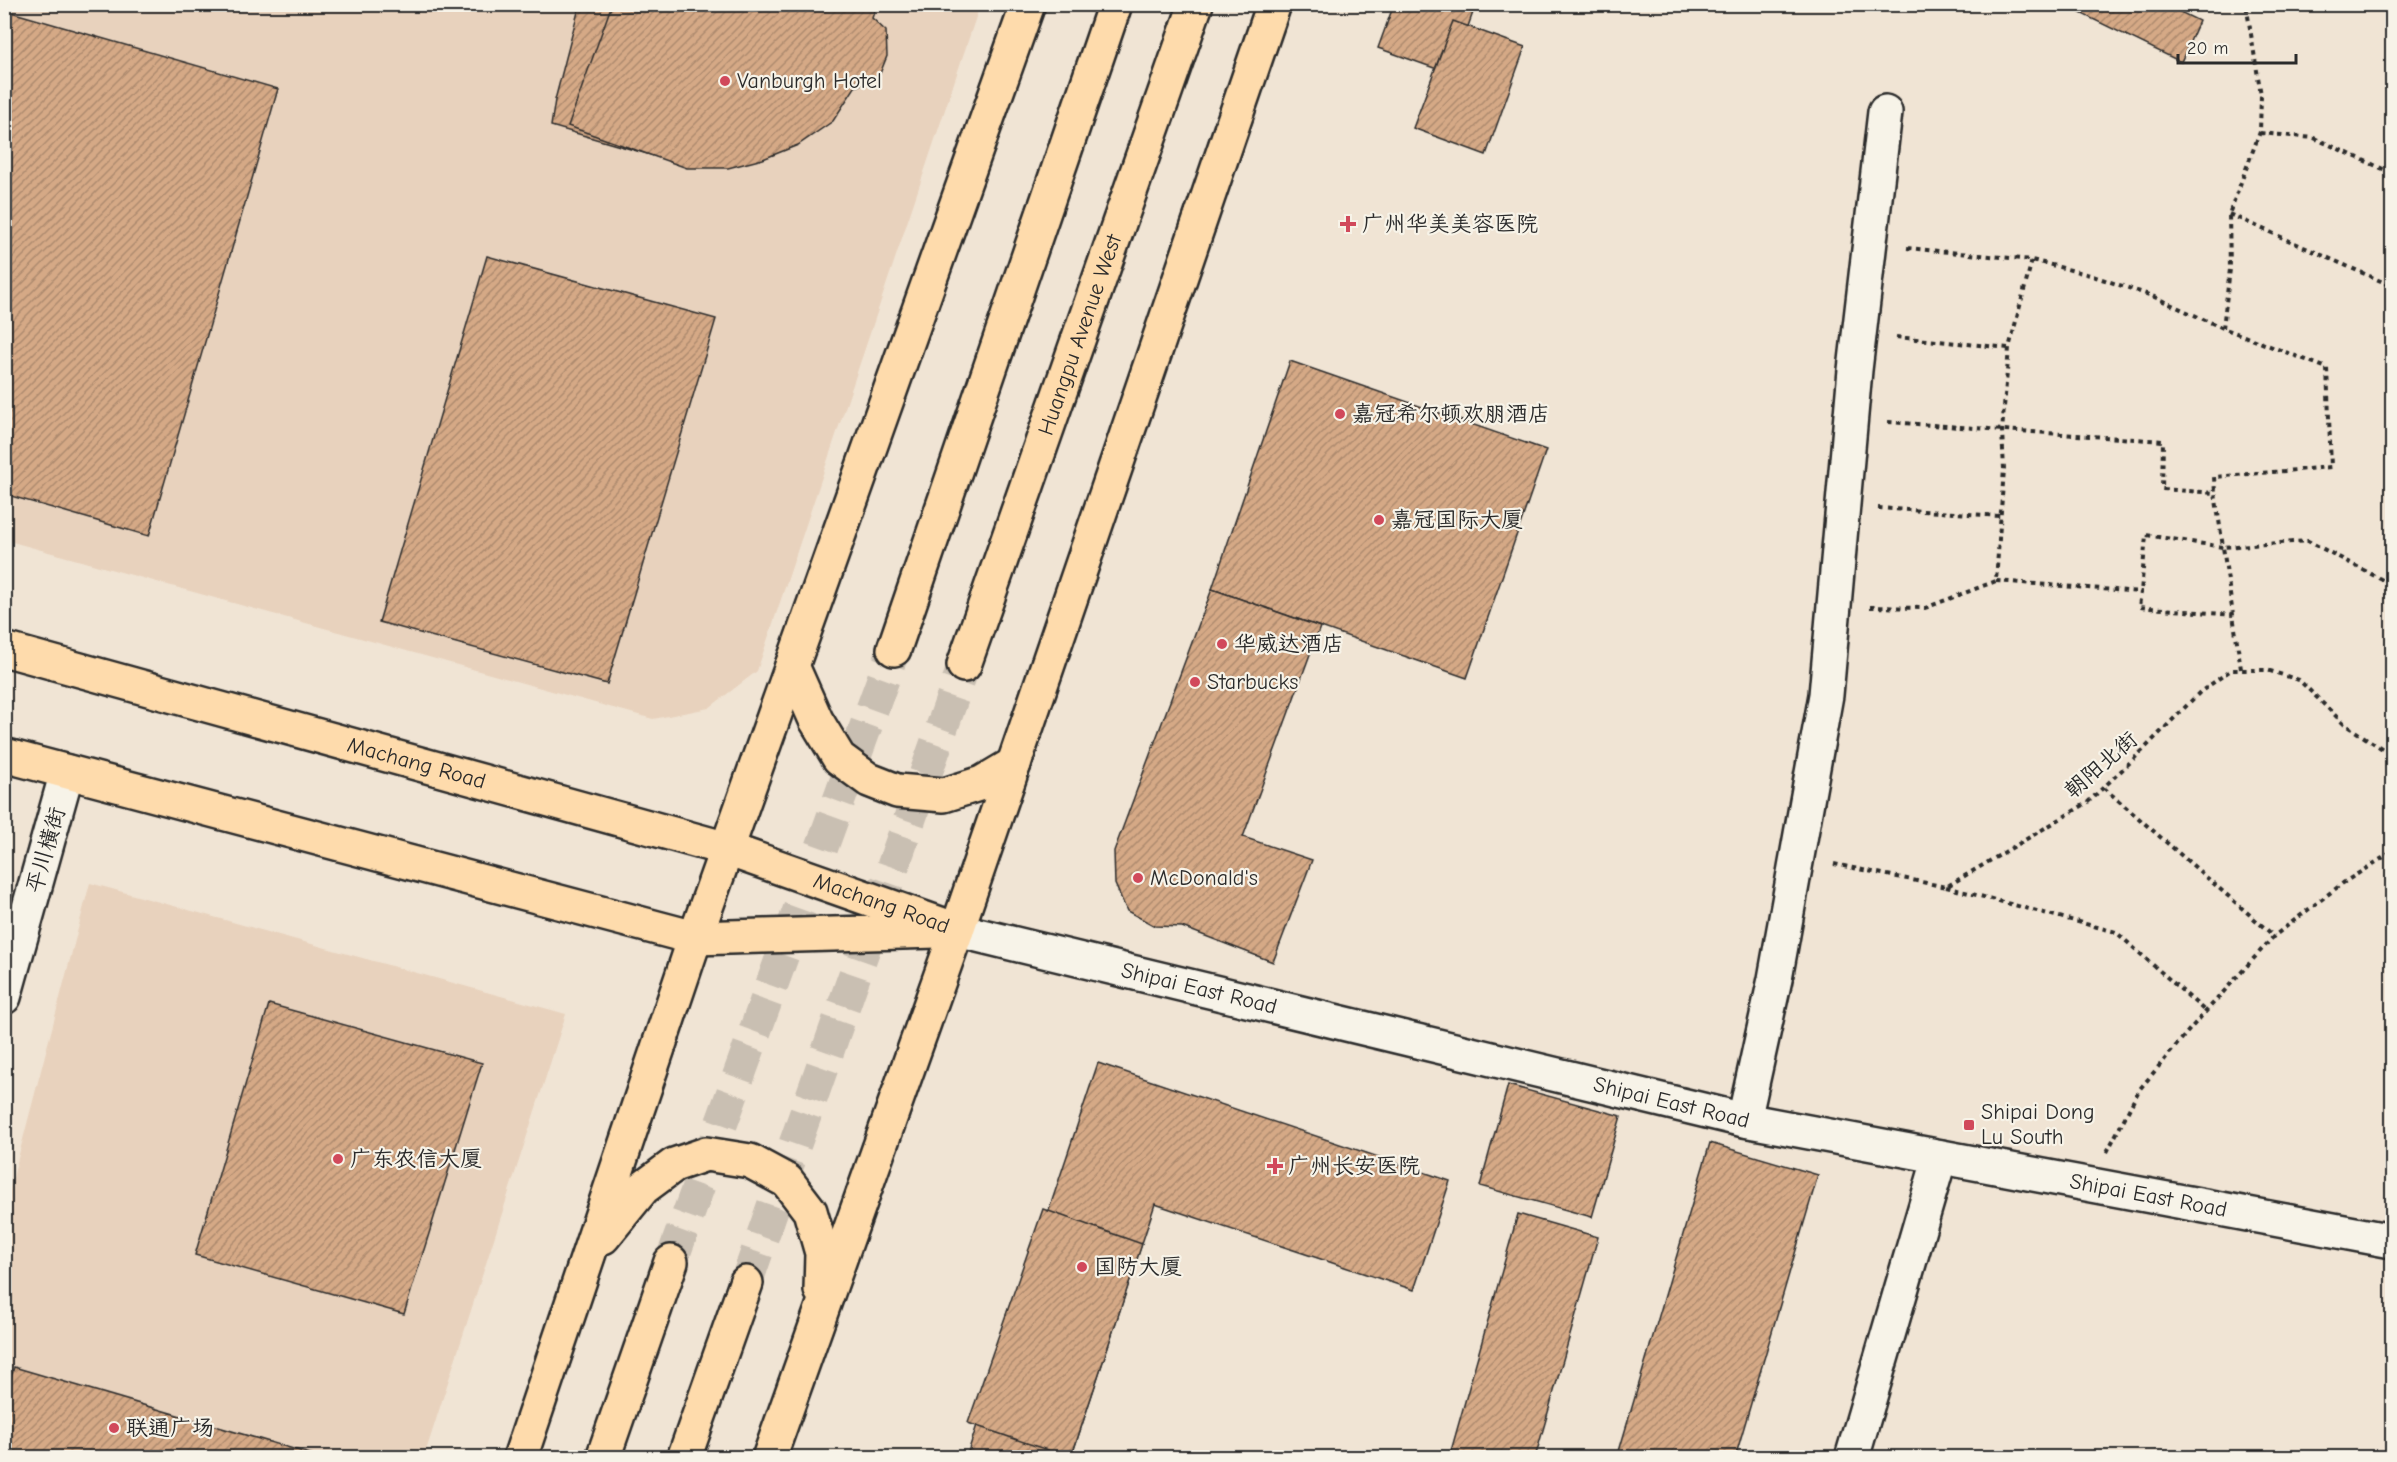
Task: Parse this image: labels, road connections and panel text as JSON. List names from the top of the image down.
{
  "streets": {
    "main road": ["Huangpu Avenue West", "Machang Road"],
    "street": ["平川横街", "Shipai East Road"],
    "path": ["朝阳北街"]
  },
  "crossings": [
    ["Machang Road", "平川横街"],
    ["Machang Road", "Shipai East Road"]
  ],
  "places": {
    "other": [
      "Vanburgh Hotel",
      "嘉冠希尔顿欢朋酒店",
      "嘉冠国际大厦",
      "华威达酒店",
      "Starbucks",
      "McDonald's",
      "广东农信大厦",
      "国防大厦",
      "联通广场"
    ],
    "health": ["广州华美美容医院", "广州长安医院"],
    "transit": ["Shipai Dong Lu South"]
  },
  "scale_bar": "20 m"
}
